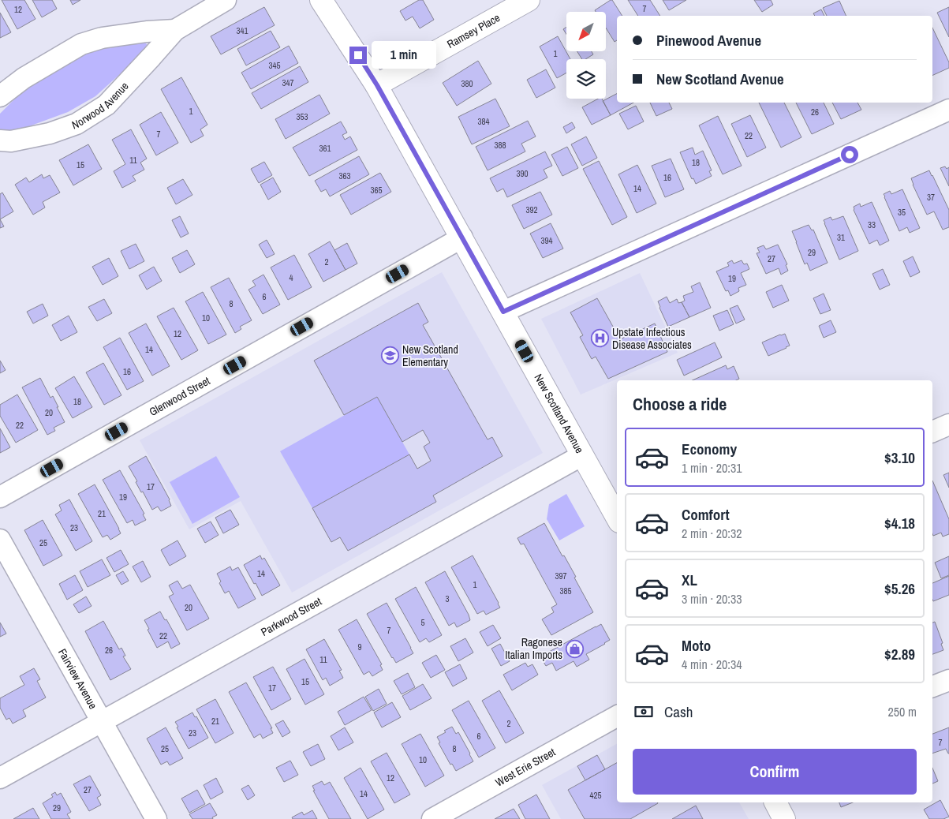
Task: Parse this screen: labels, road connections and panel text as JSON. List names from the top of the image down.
{
  "streets": {
    "street": [
      "Ramsey Place",
      "Norwood Avenue",
      "Glenwood Street",
      "New Scotland Avenue",
      "Parkwood Street",
      "Fairview Avenue",
      "West Erie Street"
    ]
  },
  "crossings": [
    ["Ramsey Place", "New Scotland Avenue"],
    ["Glenwood Street", "New Scotland Avenue"],
    ["New Scotland Avenue", "Parkwood Street"],
    ["Parkwood Street", "Fairview Avenue"]
  ],
  "places": {
    "hospital": ["Upstate Infectious Disease Associates"],
    "school or university": ["New Scotland Elementary"],
    "shop": ["Ragonese Italian Imports"]
  },
  "house_numbers": [
    "7",
    "12",
    "341",
    "1",
    "345",
    "347",
    "380",
    "1",
    "26",
    "353",
    "384",
    "7",
    "22",
    "388",
    "361",
    "11",
    "18",
    "15",
    "390",
    "363",
    "16",
    "14",
    "365",
    "37",
    "392",
    "35",
    "33",
    "31",
    "394",
    "29",
    "27",
    "2",
    "4",
    "19",
    "6",
    "8",
    "10",
    "12",
    "14",
    "16",
    "18",
    "20",
    "22",
    "17",
    "19",
    "21",
    "23",
    "25",
    "14",
    "397",
    "1",
    "385",
    "3",
    "20",
    "5",
    "7",
    "22",
    "9",
    "26",
    "11",
    "15",
    "17",
    "21",
    "2",
    "23",
    "6",
    "7",
    "25",
    "8",
    "10",
    "12",
    "27",
    "14",
    "425",
    "29"
  ],
  "north": "bottom left",
  "page": {
    "banner": ["Pinewood Avenue", "New Scotland Avenue"],
    "bubble": "1 min",
    "heading": "Choose a ride",
    "list": [
      {
        "name": "Economy",
        "note": "1 min · 20:31",
        "value": "$3.10"
      },
      {
        "name": "Comfort",
        "note": "2 min · 20:32",
        "value": "$4.18"
      },
      {
        "name": "XL",
        "note": "3 min · 20:33",
        "value": "$5.26"
      },
      {
        "name": "Moto",
        "note": "4 min · 20:34",
        "value": "$2.89"
      }
    ],
    "pay": ["Cash", "250 m"],
    "buttons": "Confirm"
  }
}
